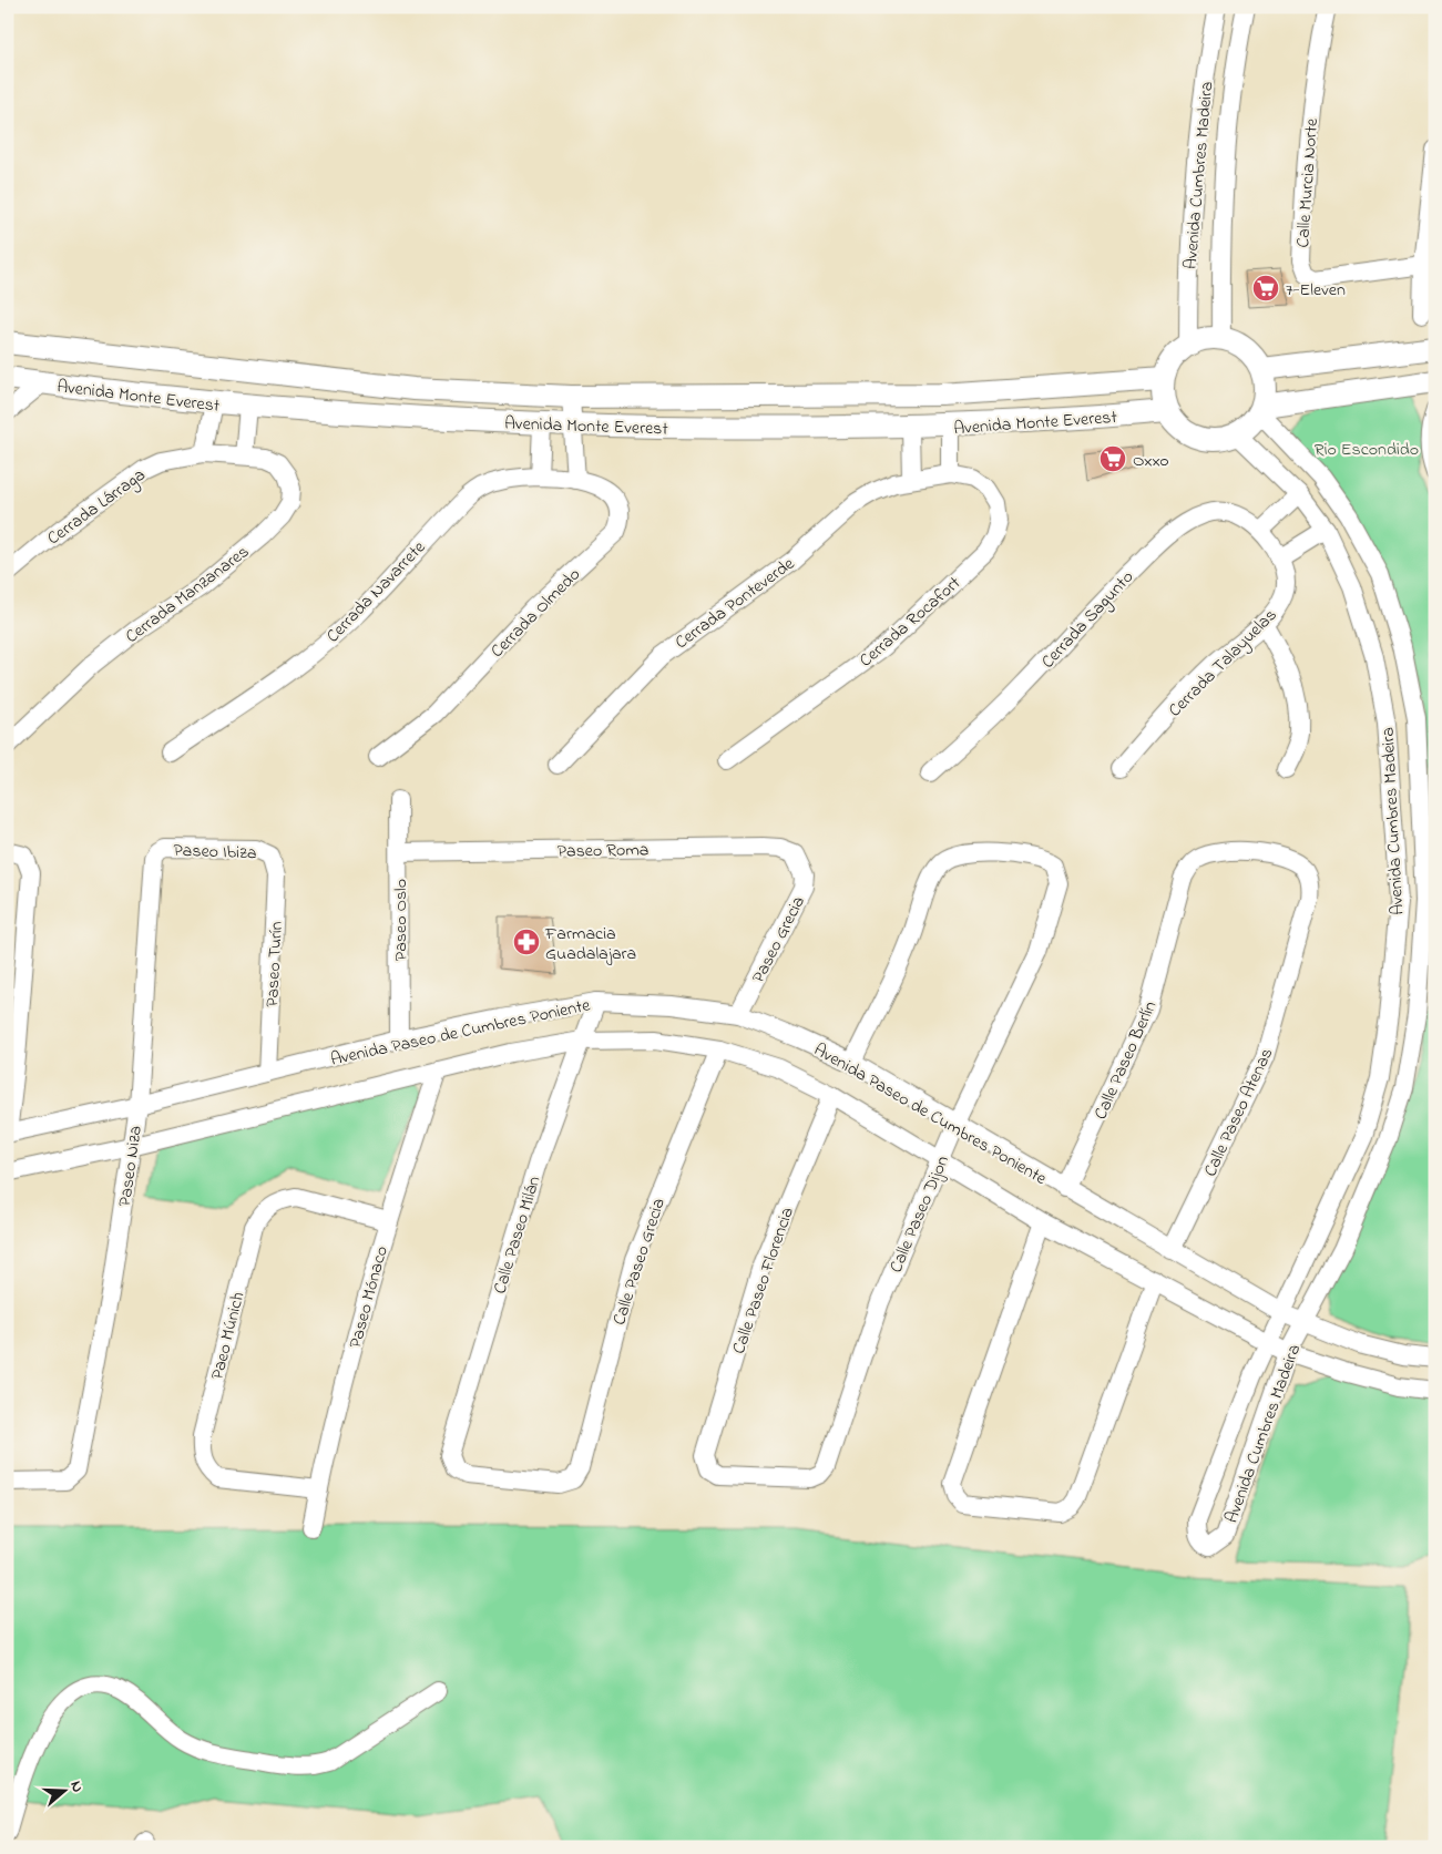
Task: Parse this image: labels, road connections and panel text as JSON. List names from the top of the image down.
{
  "streets": {
    "main road": ["Avenida Monte Everest"],
    "street": [
      "Avenida Cumbres Madeira",
      "Calle Murcia Norte",
      "Cerrada Lárraga",
      "Cerrada Navarrete",
      "Cerrada Manzanares",
      "Cerrada Ponteverde",
      "Cerrada Olmedo",
      "Cerrada Sagunto",
      "Cerrada Rocafort",
      "Cerrada Talayuelas",
      "Paseo Roma",
      "Paseo Ibiza",
      "Paseo Oslo",
      "Paseo Grecia",
      "Paseo Turín",
      "Avenida Paseo de Cumbres Poniente",
      "Calle Paseo Berlín",
      "Calle Paseo Atenas",
      "Paseo Niza",
      "Calle Paseo Dijon",
      "Calle Paseo Milán",
      "Calle Paseo Grecia",
      "Calle Paseo Florencia",
      "Paseo Mónaco",
      "Paeo Múnich"
    ]
  },
  "crossings": [
    ["Avenida Cumbres Madeira", "Avenida Monte Everest"],
    ["Avenida Cumbres Madeira", "Avenida Paseo de Cumbres Poniente"],
    ["Cerrada Lárraga", "Cerrada Manzanares"],
    ["Cerrada Navarrete", "Cerrada Olmedo"],
    ["Cerrada Ponteverde", "Cerrada Rocafort"],
    ["Cerrada Sagunto", "Cerrada Talayuelas"],
    ["Paseo Roma", "Paseo Oslo"],
    ["Paseo Roma", "Paseo Grecia"],
    ["Paseo Ibiza", "Paseo Turín"],
    ["Paseo Ibiza", "Paseo Niza"],
    ["Paseo Oslo", "Avenida Paseo de Cumbres Poniente"],
    ["Paseo Grecia", "Avenida Paseo de Cumbres Poniente"],
    ["Paseo Turín", "Avenida Paseo de Cumbres Poniente"],
    ["Avenida Paseo de Cumbres Poniente", "Calle Paseo Berlín"],
    ["Avenida Paseo de Cumbres Poniente", "Calle Paseo Atenas"],
    ["Avenida Paseo de Cumbres Poniente", "Paseo Niza"],
    ["Avenida Paseo de Cumbres Poniente", "Calle Paseo Dijon"],
    ["Avenida Paseo de Cumbres Poniente", "Calle Paseo Milán"],
    ["Avenida Paseo de Cumbres Poniente", "Calle Paseo Grecia"],
    ["Avenida Paseo de Cumbres Poniente", "Calle Paseo Florencia"],
    ["Avenida Paseo de Cumbres Poniente", "Paseo Mónaco"],
    ["Calle Paseo Berlín", "Calle Paseo Atenas"],
    ["Calle Paseo Dijon", "Calle Paseo Florencia"],
    ["Calle Paseo Milán", "Calle Paseo Grecia"],
    ["Paseo Mónaco", "Paeo Múnich"]
  ],
  "parks": ["Rio Escondido"],
  "places": {
    "supermarket": ["7-Eleven", "Oxxo"],
    "pharmacy": ["Farmacia Guadalajara"]
  },
  "north": "right"
}
